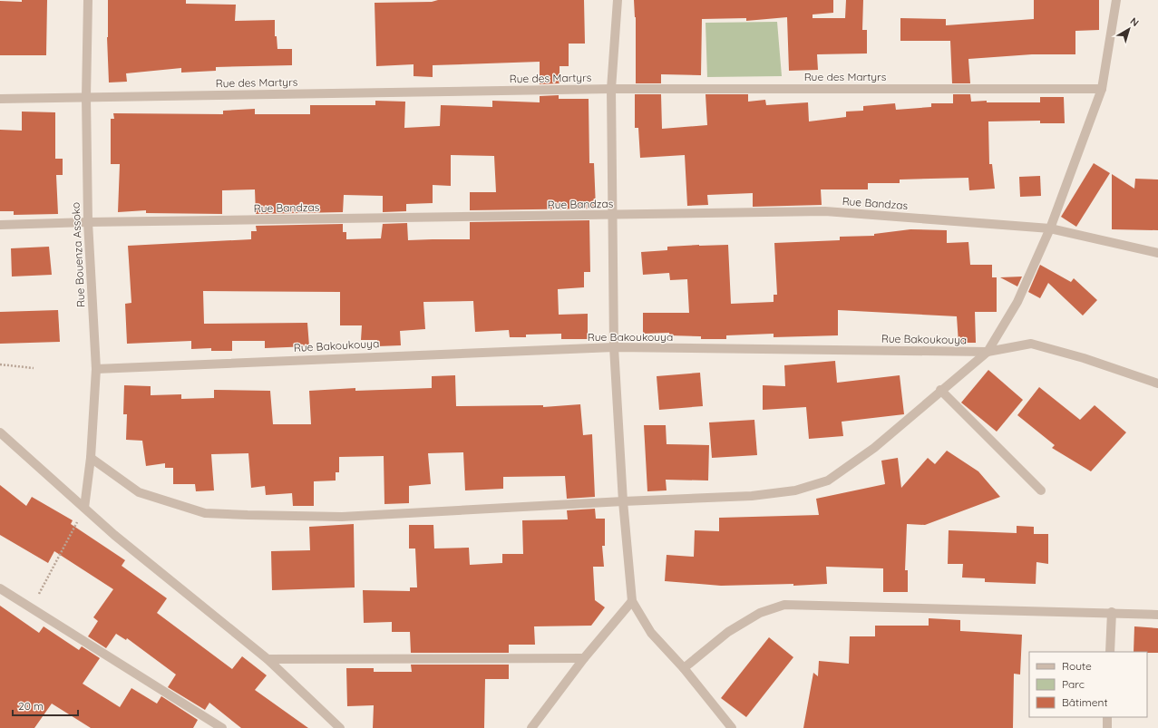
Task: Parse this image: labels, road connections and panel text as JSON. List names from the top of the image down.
{
  "streets": {
    "street": [
      "Rue des Martyrs",
      "Rue Bandzas",
      "Rue Bouenza Assoko",
      "Rue Bakoukouya"
    ]
  },
  "crossings": [
    ["Rue des Martyrs", "Rue Bouenza Assoko"],
    ["Rue Bandzas", "Rue Bouenza Assoko"],
    ["Rue Bouenza Assoko", "Rue Bakoukouya"]
  ],
  "legend": ["Route", "Parc", "Bâtiment"],
  "scale_bar": "20 m",
  "north": "top right"
}
